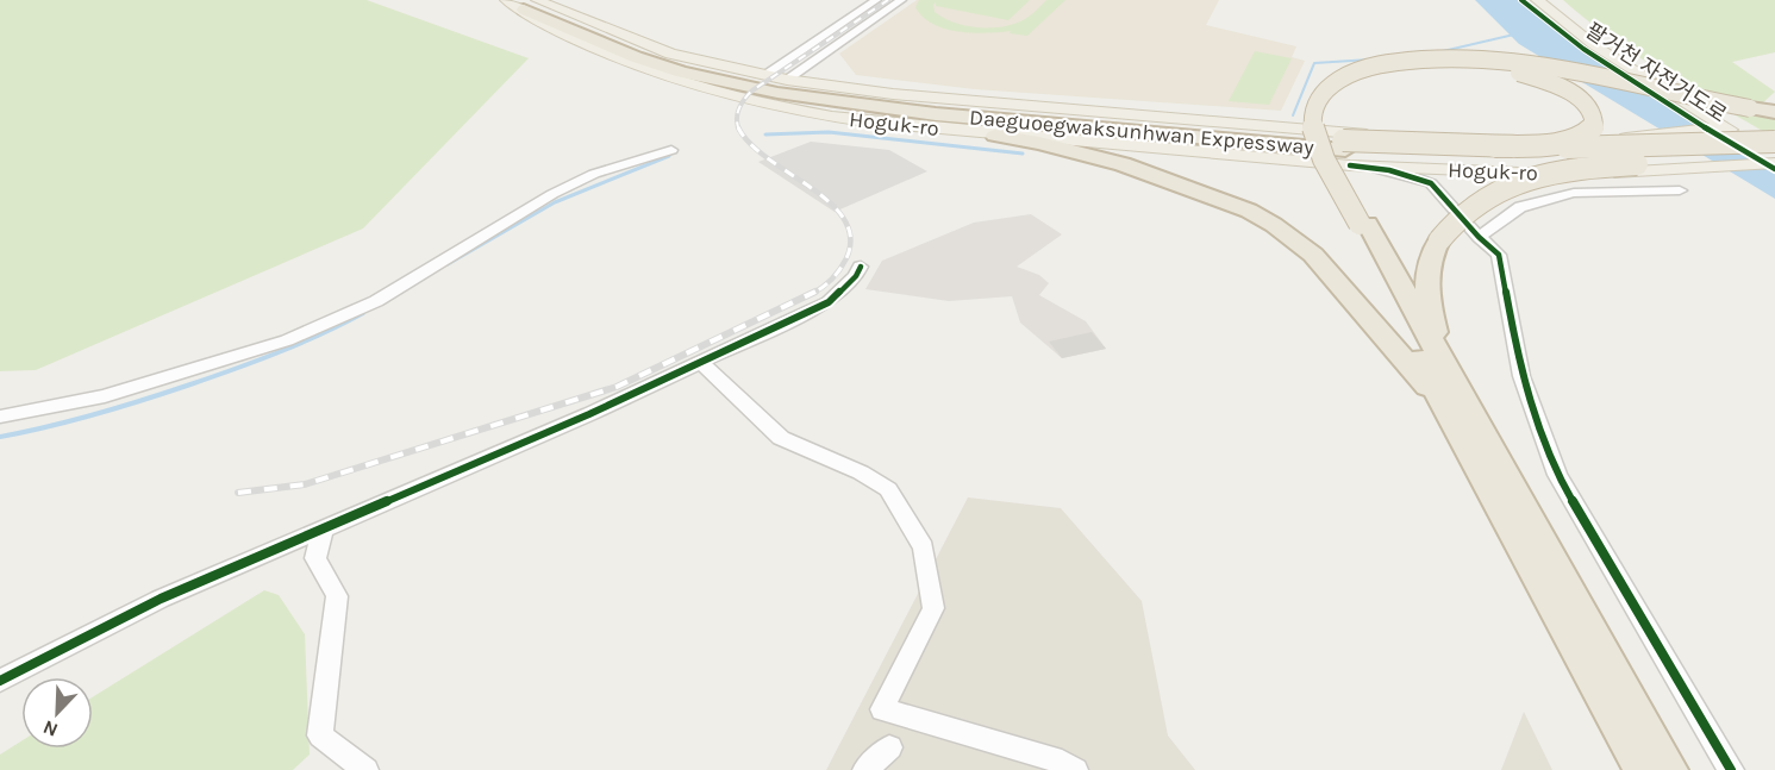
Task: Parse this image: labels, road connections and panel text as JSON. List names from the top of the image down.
{
  "streets": {
    "highway": ["Daeguoegwaksunhwan Expressway"],
    "main road": ["Hoguk-ro"],
    "cycle path": ["팔거천 자전거도로"]
  },
  "crossings": [
    ["Hoguk-ro", "Daeguoegwaksunhwan Expressway"]
  ],
  "north": "bottom left"
}
